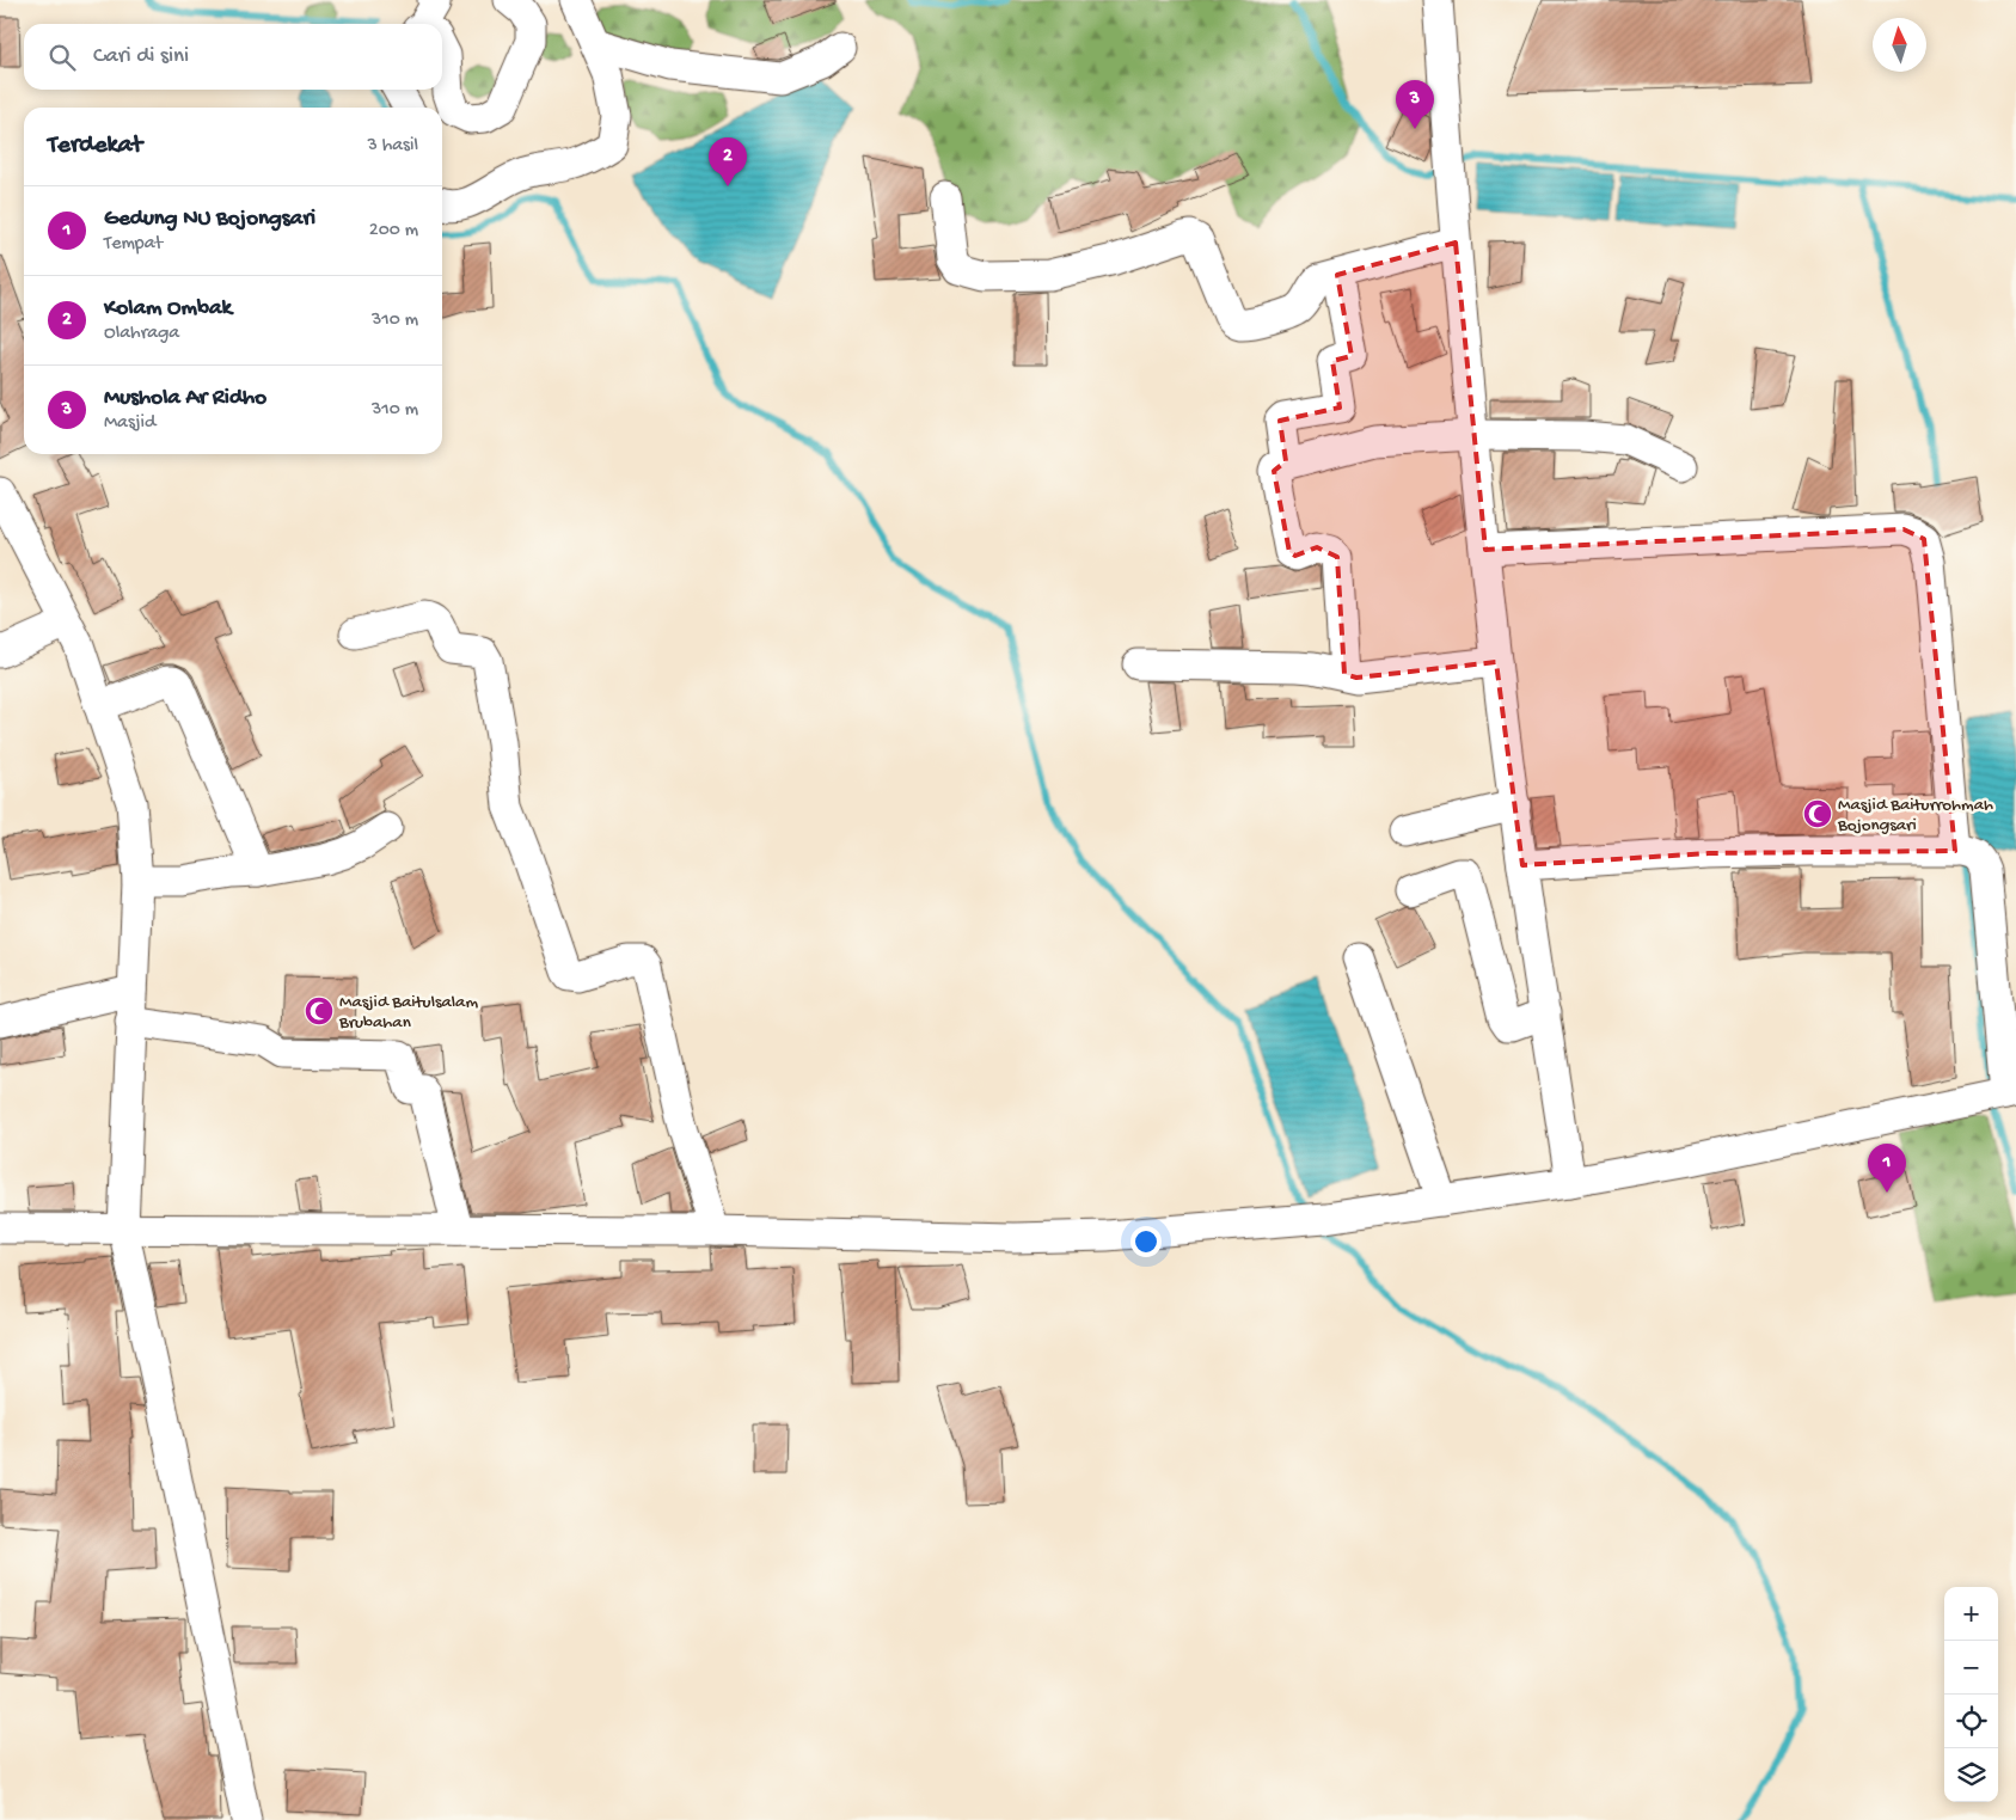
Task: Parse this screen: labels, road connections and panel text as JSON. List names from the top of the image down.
{
  "places": {
    "mosque": ["Masjid Baiturrohmah Bojongsari", "Masjid Baitulsalam Brubahan"]
  },
  "north": "top",
  "page": {
    "search": "Cari di sini",
    "pins": ["3", "2", "1"],
    "heading": ["Terdekat", "3 hasil"],
    "list": [
      {
        "mark": "1",
        "name": "Gedung NU Bojongsari",
        "note": "Tempat",
        "value": "200 m"
      },
      {
        "mark": "2",
        "name": "Kolam Ombak",
        "note": "Olahraga",
        "value": "310 m"
      },
      {
        "mark": "3",
        "name": "Mushola Ar Ridho",
        "note": "Masjid",
        "value": "310 m"
      }
    ],
    "map_buttons": ["+", "−"]
  }
}
